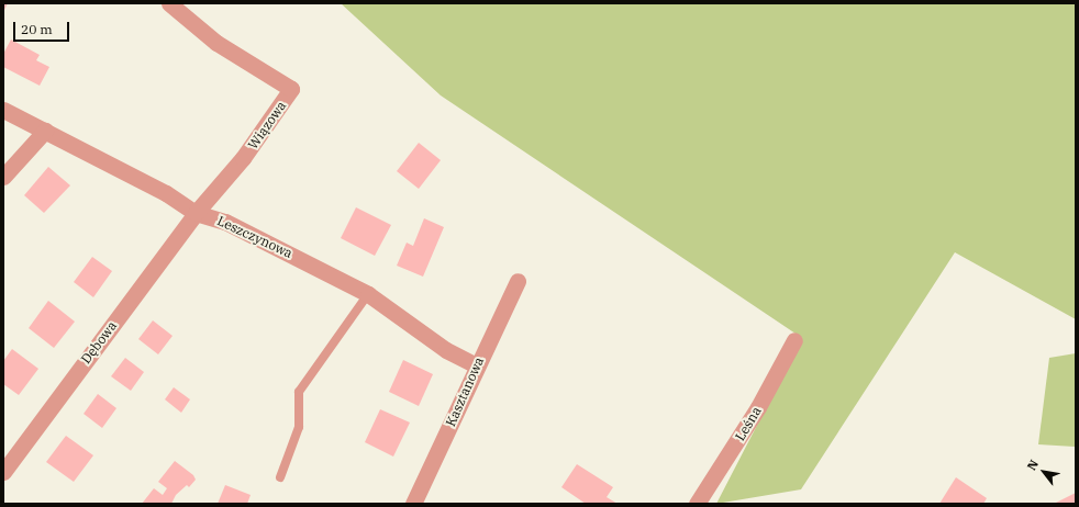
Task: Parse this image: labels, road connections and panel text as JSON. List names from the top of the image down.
{
  "streets": {
    "street": [
      "Wiązowa",
      "Leszczynowa",
      "Dębowa",
      "Kasztanowa",
      "Leśna"
    ]
  },
  "crossings": [
    ["Wiązowa", "Leszczynowa"],
    ["Wiązowa", "Dębowa"],
    ["Leszczynowa", "Dębowa"],
    ["Leszczynowa", "Kasztanowa"]
  ],
  "scale_bar": "20 m",
  "north": "top left"
}
